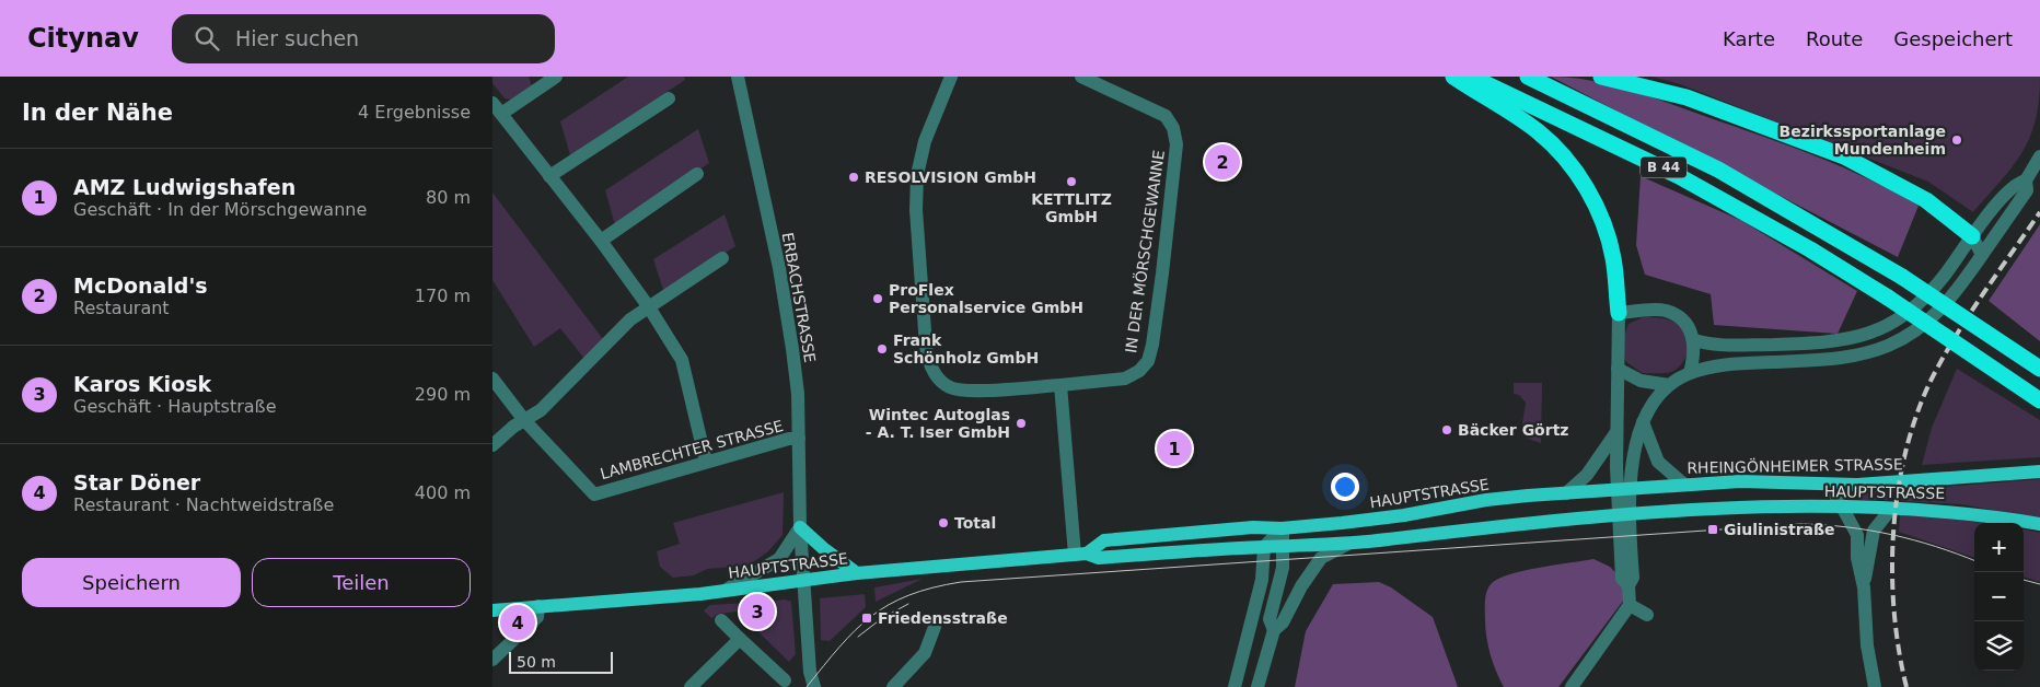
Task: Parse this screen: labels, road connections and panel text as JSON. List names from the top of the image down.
{
  "streets": {
    "highway": ["B 44"],
    "main road": ["RHEINGÖNHEIMER STRASSE", "HAUPTSTRASSE"],
    "street": ["IN DER MÖRSCHGEWANNE", "ERBACHSTRASSE", "LAMBRECHTER STRASSE"]
  },
  "crossings": [
    ["ERBACHSTRASSE", "LAMBRECHTER STRASSE"],
    ["ERBACHSTRASSE", "HAUPTSTRASSE"],
    ["RHEINGÖNHEIMER STRASSE", "HAUPTSTRASSE"]
  ],
  "places": {
    "other": [
      "Bezirkssportanlage Mundenheim",
      "RESOLVISION GmbH",
      "KETTLITZ GmbH",
      "ProFlex Personalservice GmbH",
      "Frank Schönholz GmbH",
      "Wintec Autoglas - A. T. Iser GmbH",
      "Bäcker Görtz",
      "Total"
    ],
    "transit": ["Giulinistraße", "Friedensstraße"]
  },
  "scale_bar": "50 m",
  "page": {
    "header": "Citynav",
    "search": "Hier suchen",
    "nav": ["Karte", "Route", "Gespeichert"],
    "heading": ["In der Nähe", "4 Ergebnisse"],
    "pins": [
      "2",
      "1",
      "3",
      "4"
    ],
    "list": [
      {
        "mark": "1",
        "name": "AMZ Ludwigshafen",
        "note": "Geschäft · In der Mörschgewanne",
        "value": "80 m"
      },
      {
        "mark": "2",
        "name": "McDonald's",
        "note": "Restaurant",
        "value": "170 m"
      },
      {
        "mark": "3",
        "name": "Karos Kiosk",
        "note": "Geschäft · Hauptstraße",
        "value": "290 m"
      },
      {
        "mark": "4",
        "name": "Star Döner",
        "note": "Restaurant · Nachtweidstraße",
        "value": "400 m"
      }
    ],
    "map_buttons": ["+", "−"],
    "buttons": ["Speichern", "Teilen"],
    "scale": "50 m"
  }
}
